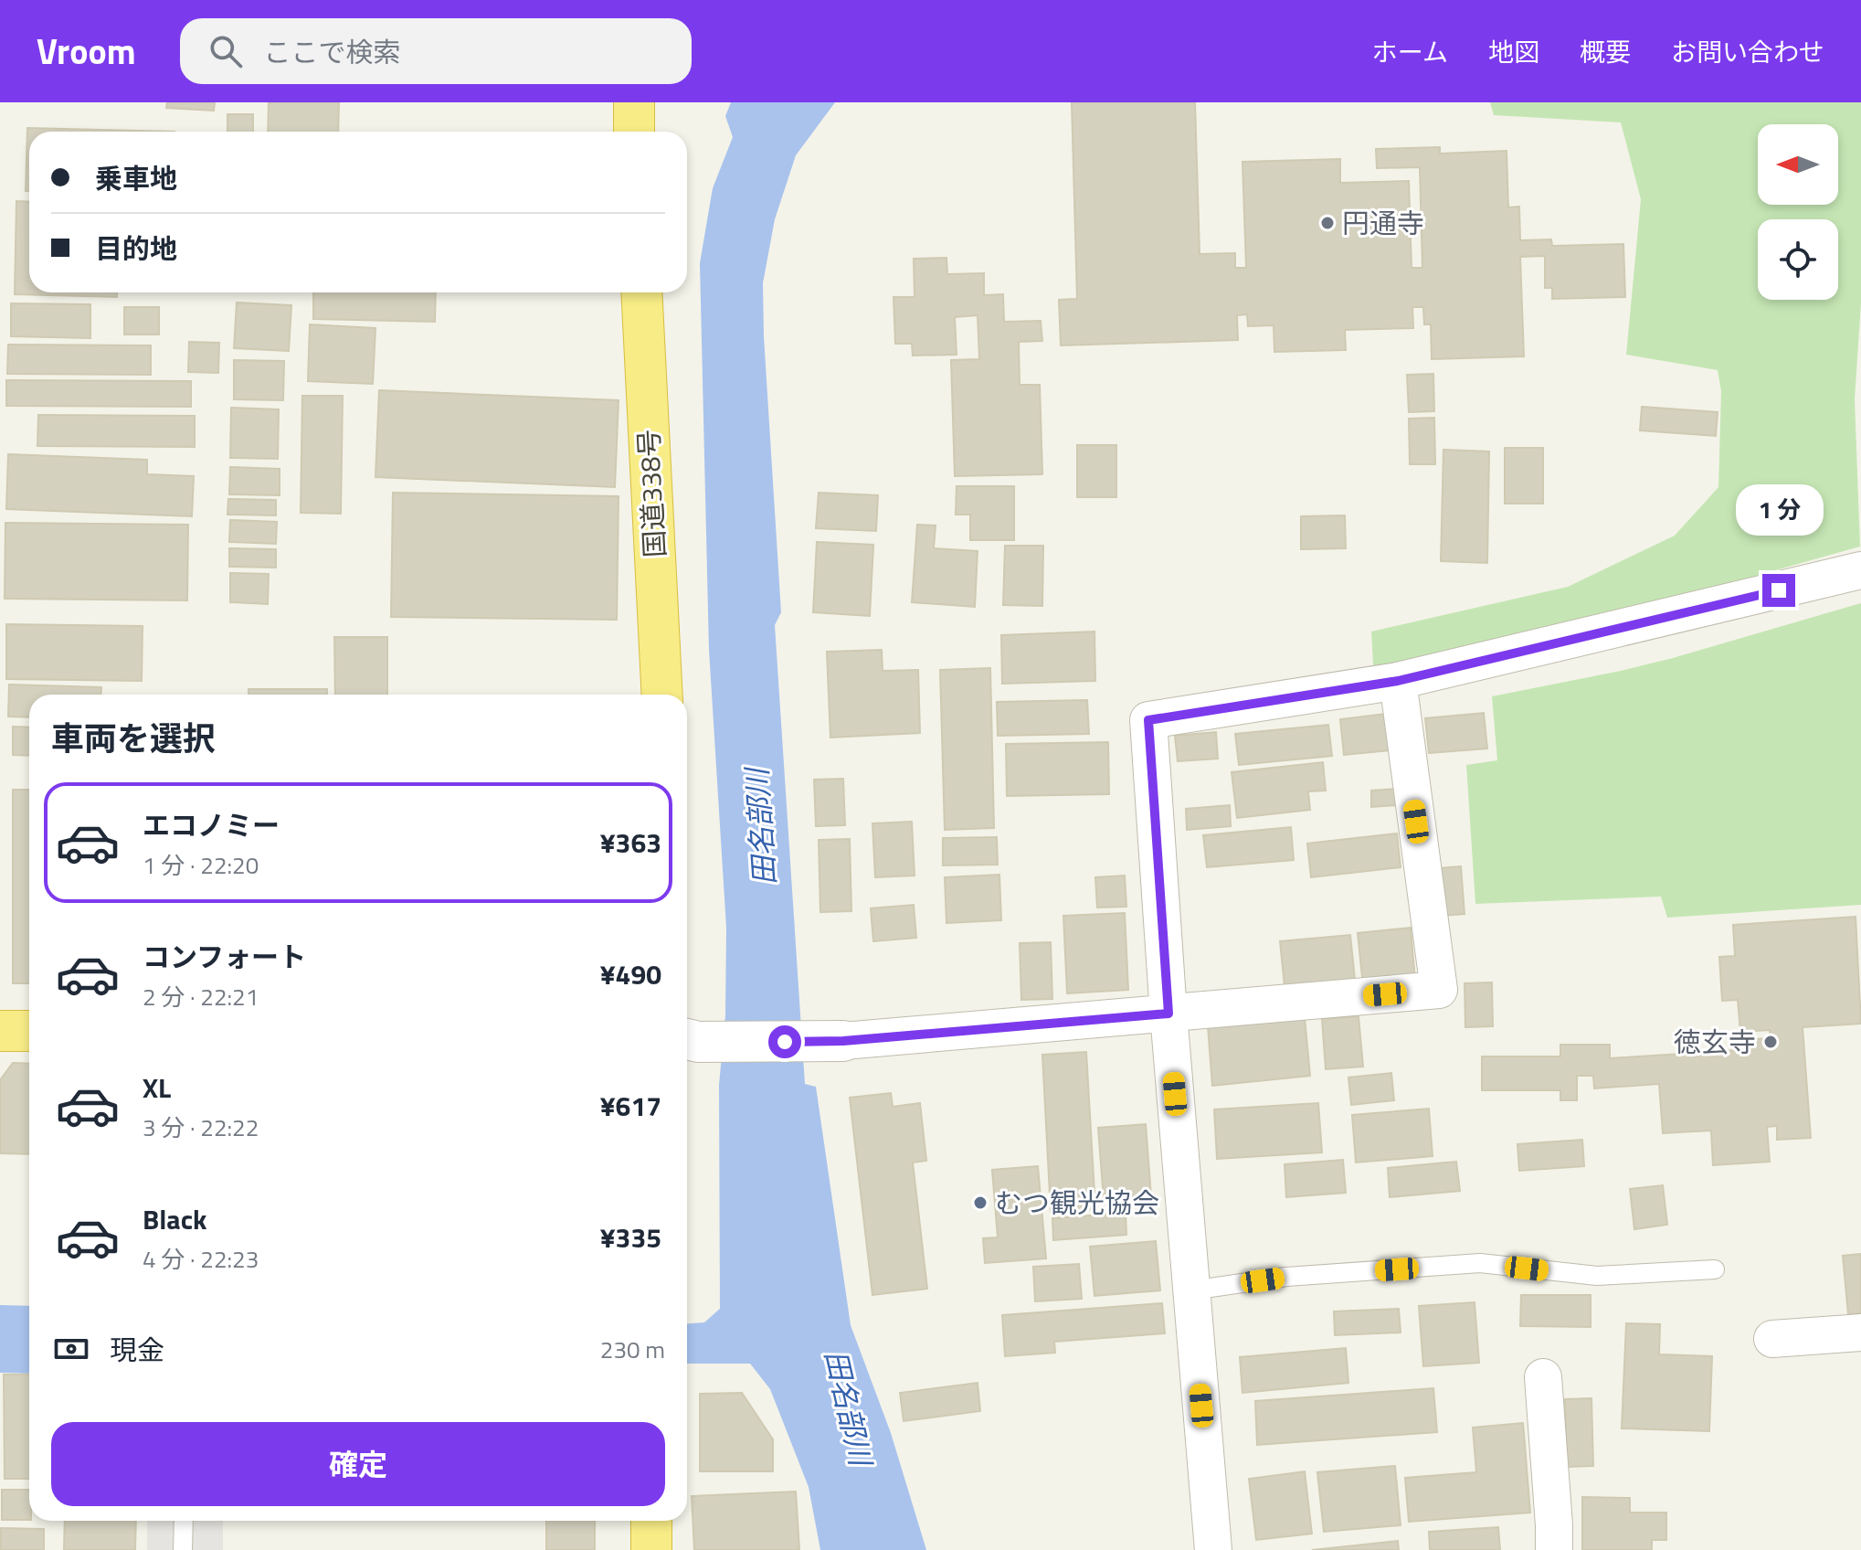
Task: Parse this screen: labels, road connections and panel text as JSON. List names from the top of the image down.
{
  "streets": {
    "highway": ["国道338号"]
  },
  "water": ["田名部川"],
  "places": ["円通寺", "徳玄寺", "むつ観光協会"],
  "north": "left",
  "page": {
    "header": "Vroom",
    "search": "ここで検索",
    "nav": [
      "ホーム",
      "地図",
      "概要",
      "お問い合わせ"
    ],
    "banner": ["乗車地", "目的地"],
    "bubble": "1 分",
    "heading": "車両を選択",
    "list": [
      {
        "name": "エコノミー",
        "note": "1 分 · 22:20",
        "value": "¥363"
      },
      {
        "name": "コンフォート",
        "note": "2 分 · 22:21",
        "value": "¥490"
      },
      {
        "name": "XL",
        "note": "3 分 · 22:22",
        "value": "¥617"
      },
      {
        "name": "Black",
        "note": "4 分 · 22:23",
        "value": "¥335"
      }
    ],
    "pay": ["現金", "230 m"],
    "buttons": "確定"
  }
}
